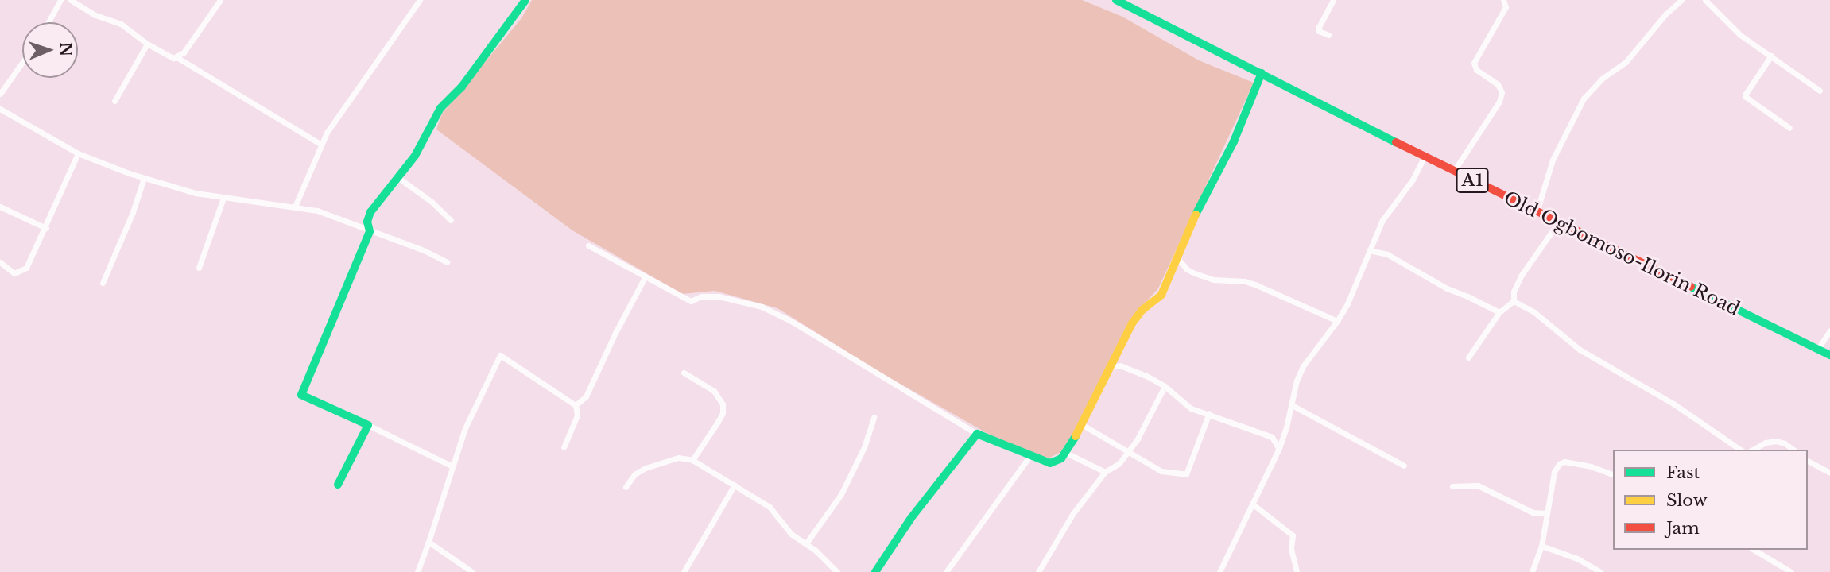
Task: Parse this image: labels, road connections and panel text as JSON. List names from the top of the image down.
{
  "streets": {
    "main road": ["A1", "Old Ogbomoso-Ilorin Road"]
  },
  "legend": ["Fast", "Slow", "Jam"],
  "north": "right"
}
